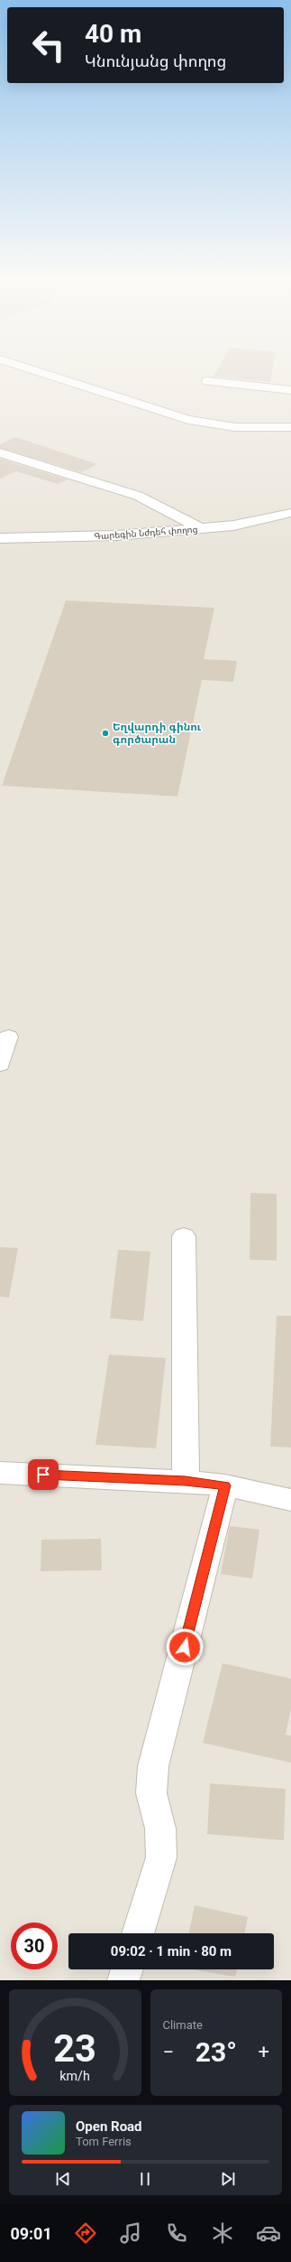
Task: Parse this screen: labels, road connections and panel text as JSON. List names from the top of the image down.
{
  "streets": {
    "street": ["Գարեգին Նժդեհ փողոց"]
  },
  "places": ["Եղվարդի գինու գործարան"],
  "page": {
    "turn": ["40 m", "Կնունյանց փողոց"],
    "limit": "30",
    "trip": "09:02 · 1 min · 80 m",
    "tile": "Climate",
    "heat": ["−", "23°", "+"],
    "song": ["Open Road", "Tom Ferris"],
    "tabs": "09:01",
    "gauge": ["23", "km/h"]
  }
}
